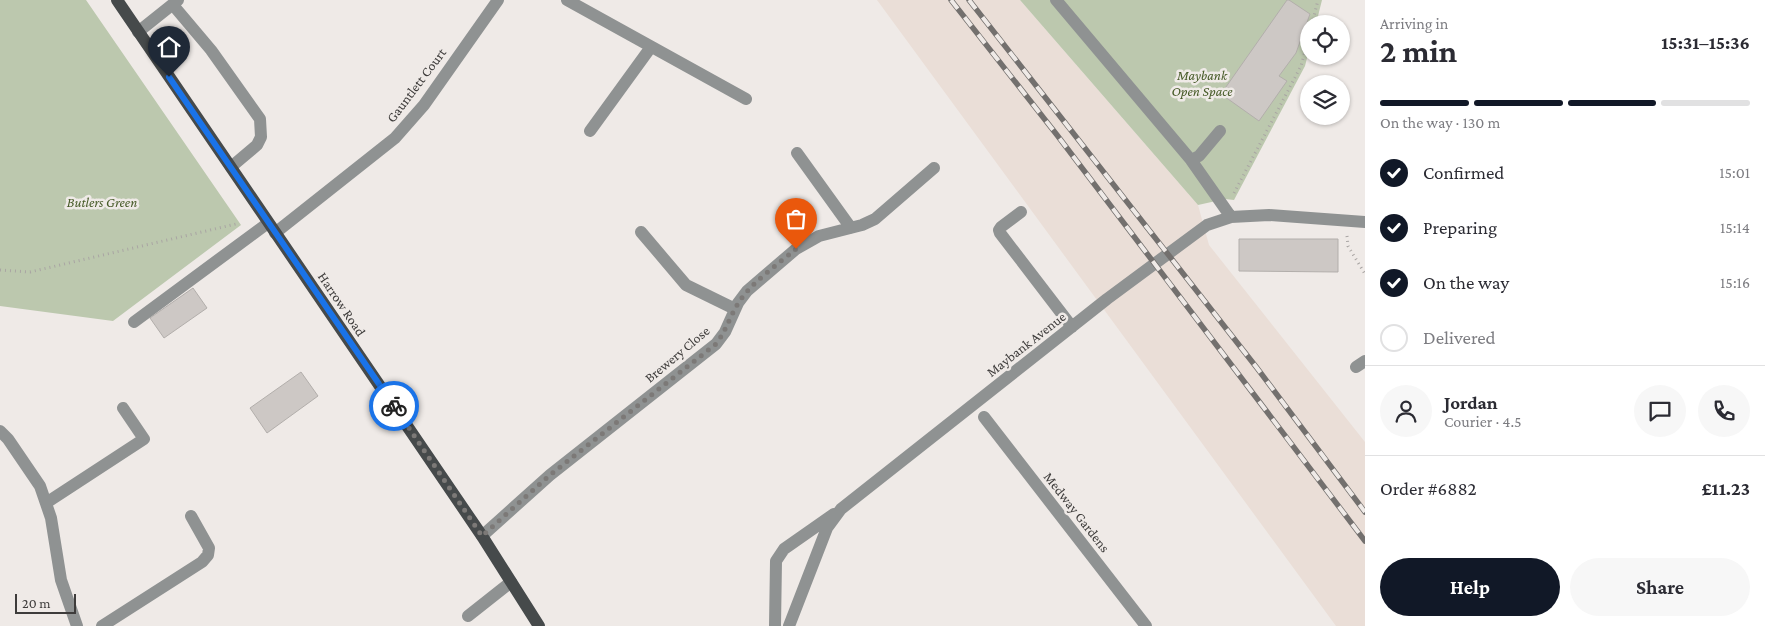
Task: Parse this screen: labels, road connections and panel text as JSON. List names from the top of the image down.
{
  "streets": {
    "main road": ["Harrow Road"],
    "street": [
      "Gauntlett Court",
      "Maybank Avenue",
      "Brewery Close",
      "Medway Gardens"
    ]
  },
  "crossings": [
    ["Gauntlett Court", "Harrow Road"],
    ["Harrow Road", "Brewery Close"]
  ],
  "parks": ["Maybank Open Space", "Butlers Green"],
  "scale_bar": "20 m",
  "page": {
    "heading": ["2 min", "Arriving in", "15:31–15:36"],
    "panel": [
      "Jordan",
      "Courier · 4.5",
      "Order #6882",
      "£11.23"
    ],
    "bar": "On the way · 130 m",
    "list": [
      ["Confirmed", "15:01"],
      ["Preparing", "15:14"],
      ["On the way", "15:16"],
      "Delivered"
    ],
    "buttons": ["Help", "Share"],
    "scale": "20 m"
  }
}
